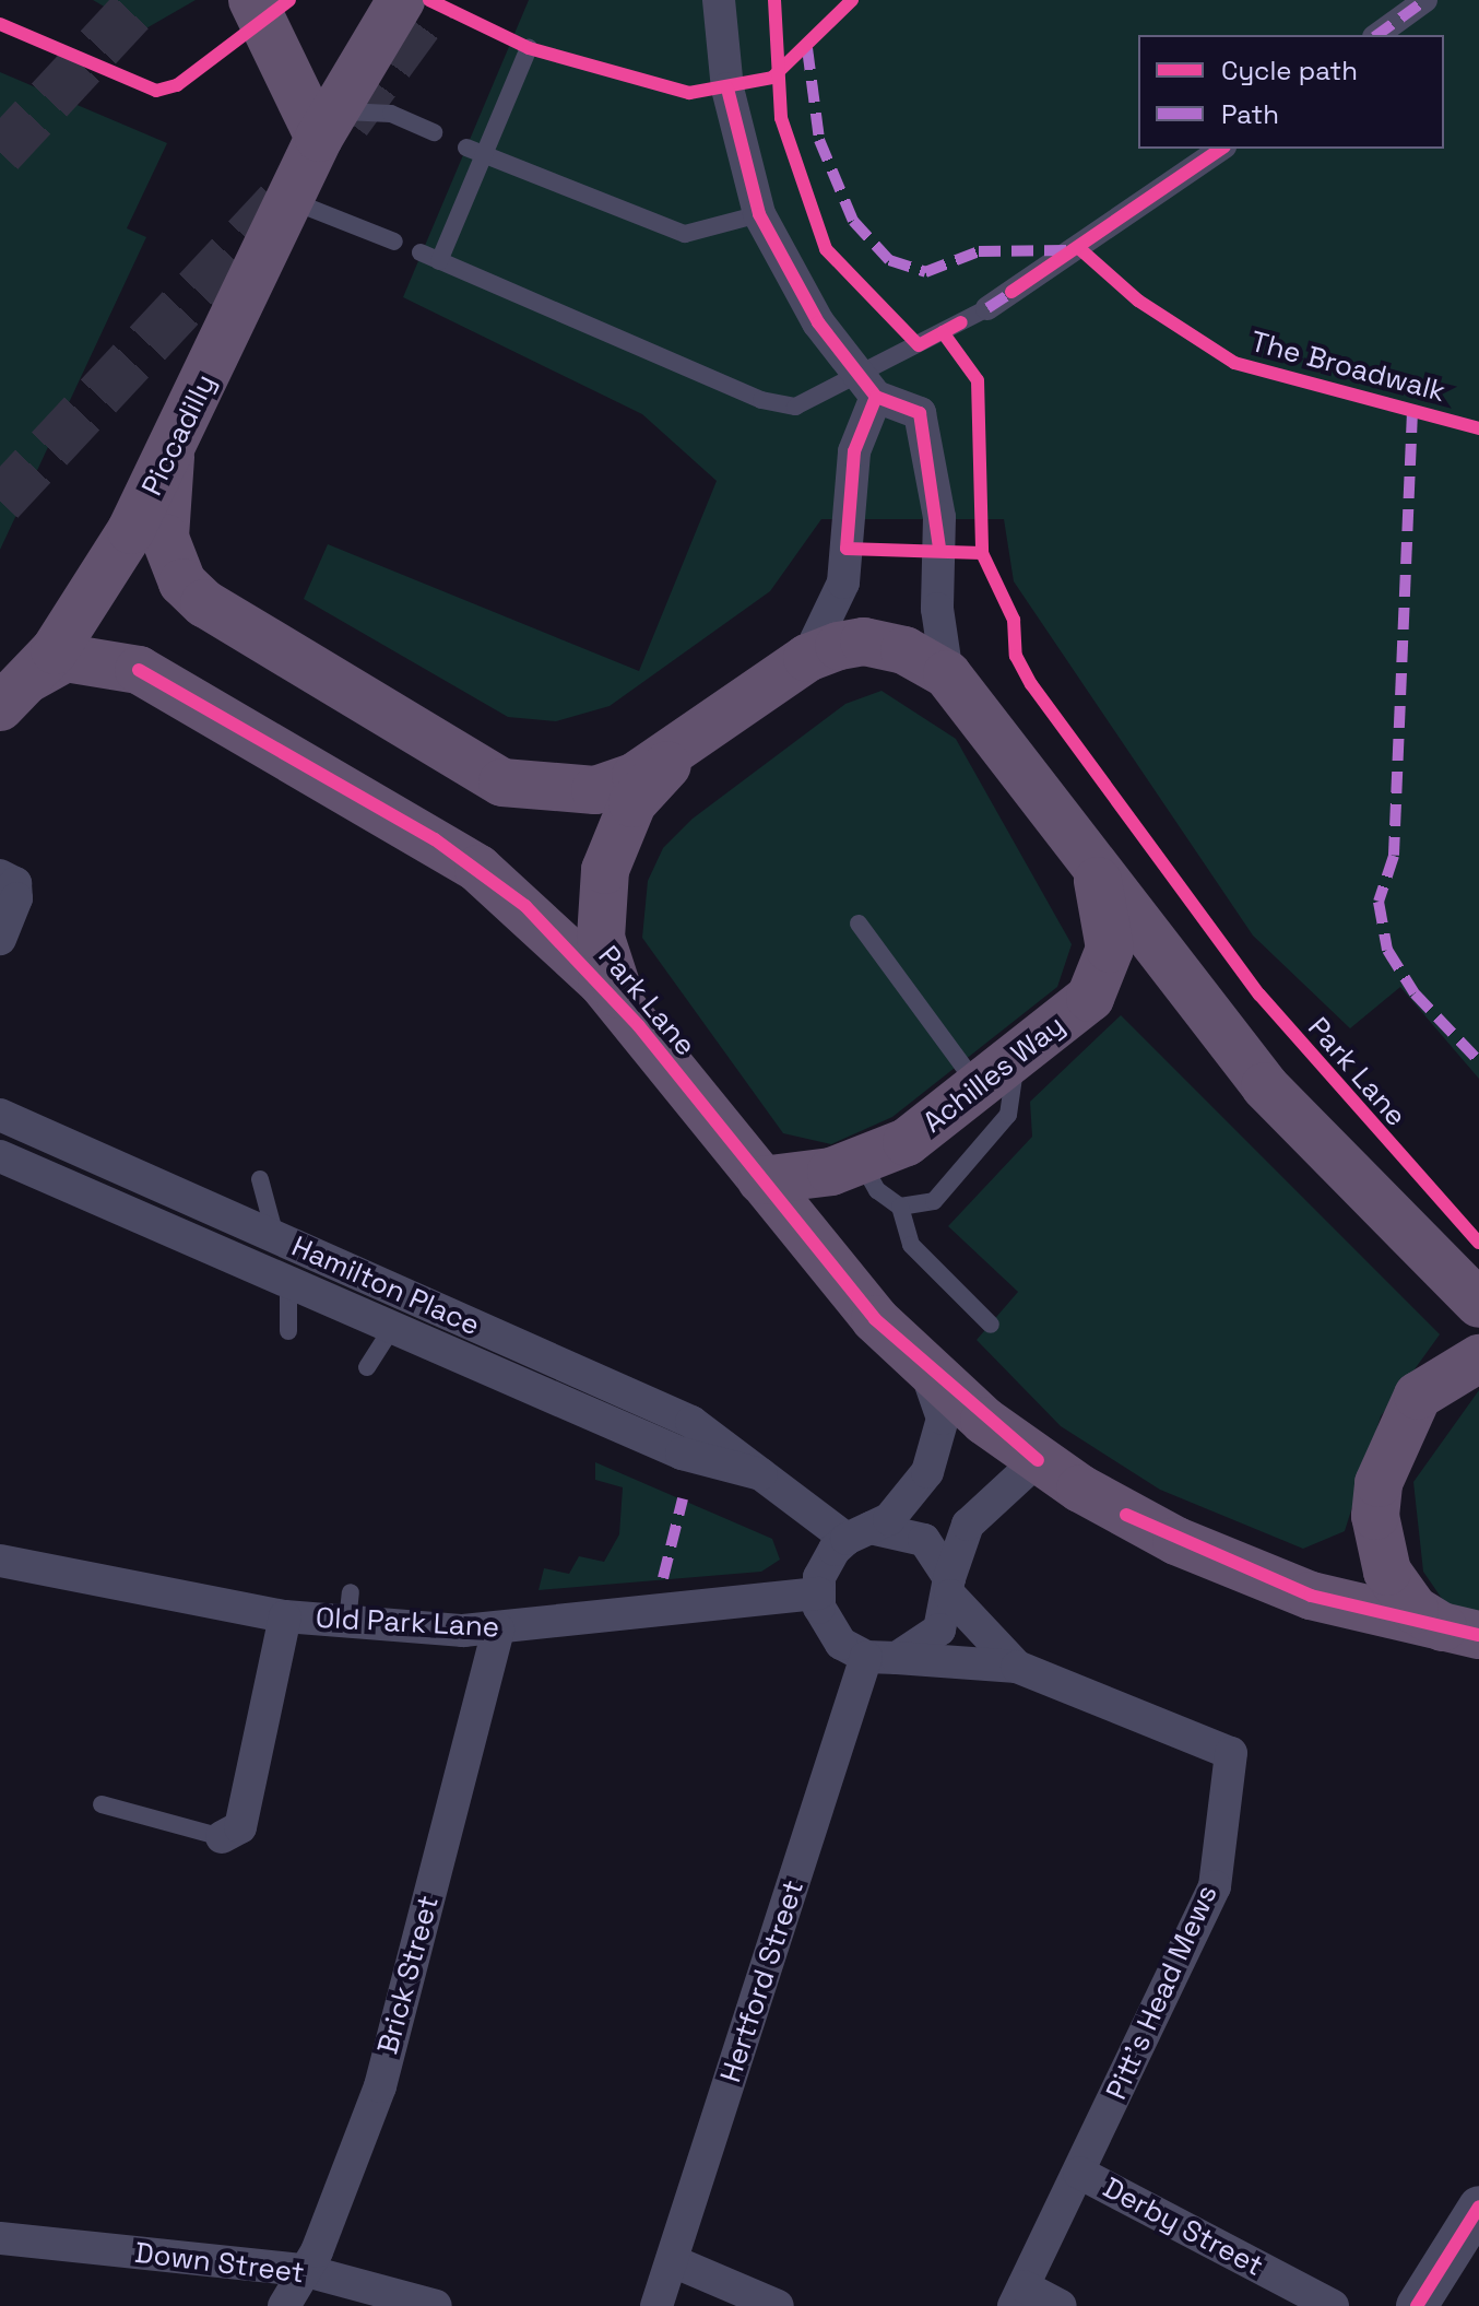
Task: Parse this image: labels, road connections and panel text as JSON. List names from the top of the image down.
{
  "streets": {
    "highway": ["Piccadilly", "Park Lane", "Achilles Way"],
    "street": [
      "Hamilton Place",
      "Old Park Lane",
      "Brick Street",
      "Hertford Street",
      "Pitt's Head Mews",
      "Derby Street",
      "Down Street"
    ],
    "cycle path": ["The Broadwalk"]
  },
  "crossings": [
    ["Piccadilly", "Park Lane"],
    ["Park Lane", "Achilles Way"],
    ["Hamilton Place", "Old Park Lane"],
    ["Hamilton Place", "Hertford Street"],
    ["Old Park Lane", "Brick Street"],
    ["Old Park Lane", "Hertford Street"],
    ["Brick Street", "Down Street"],
    ["Pitt's Head Mews", "Derby Street"]
  ],
  "legend": ["Cycle path", "Path"]
}
